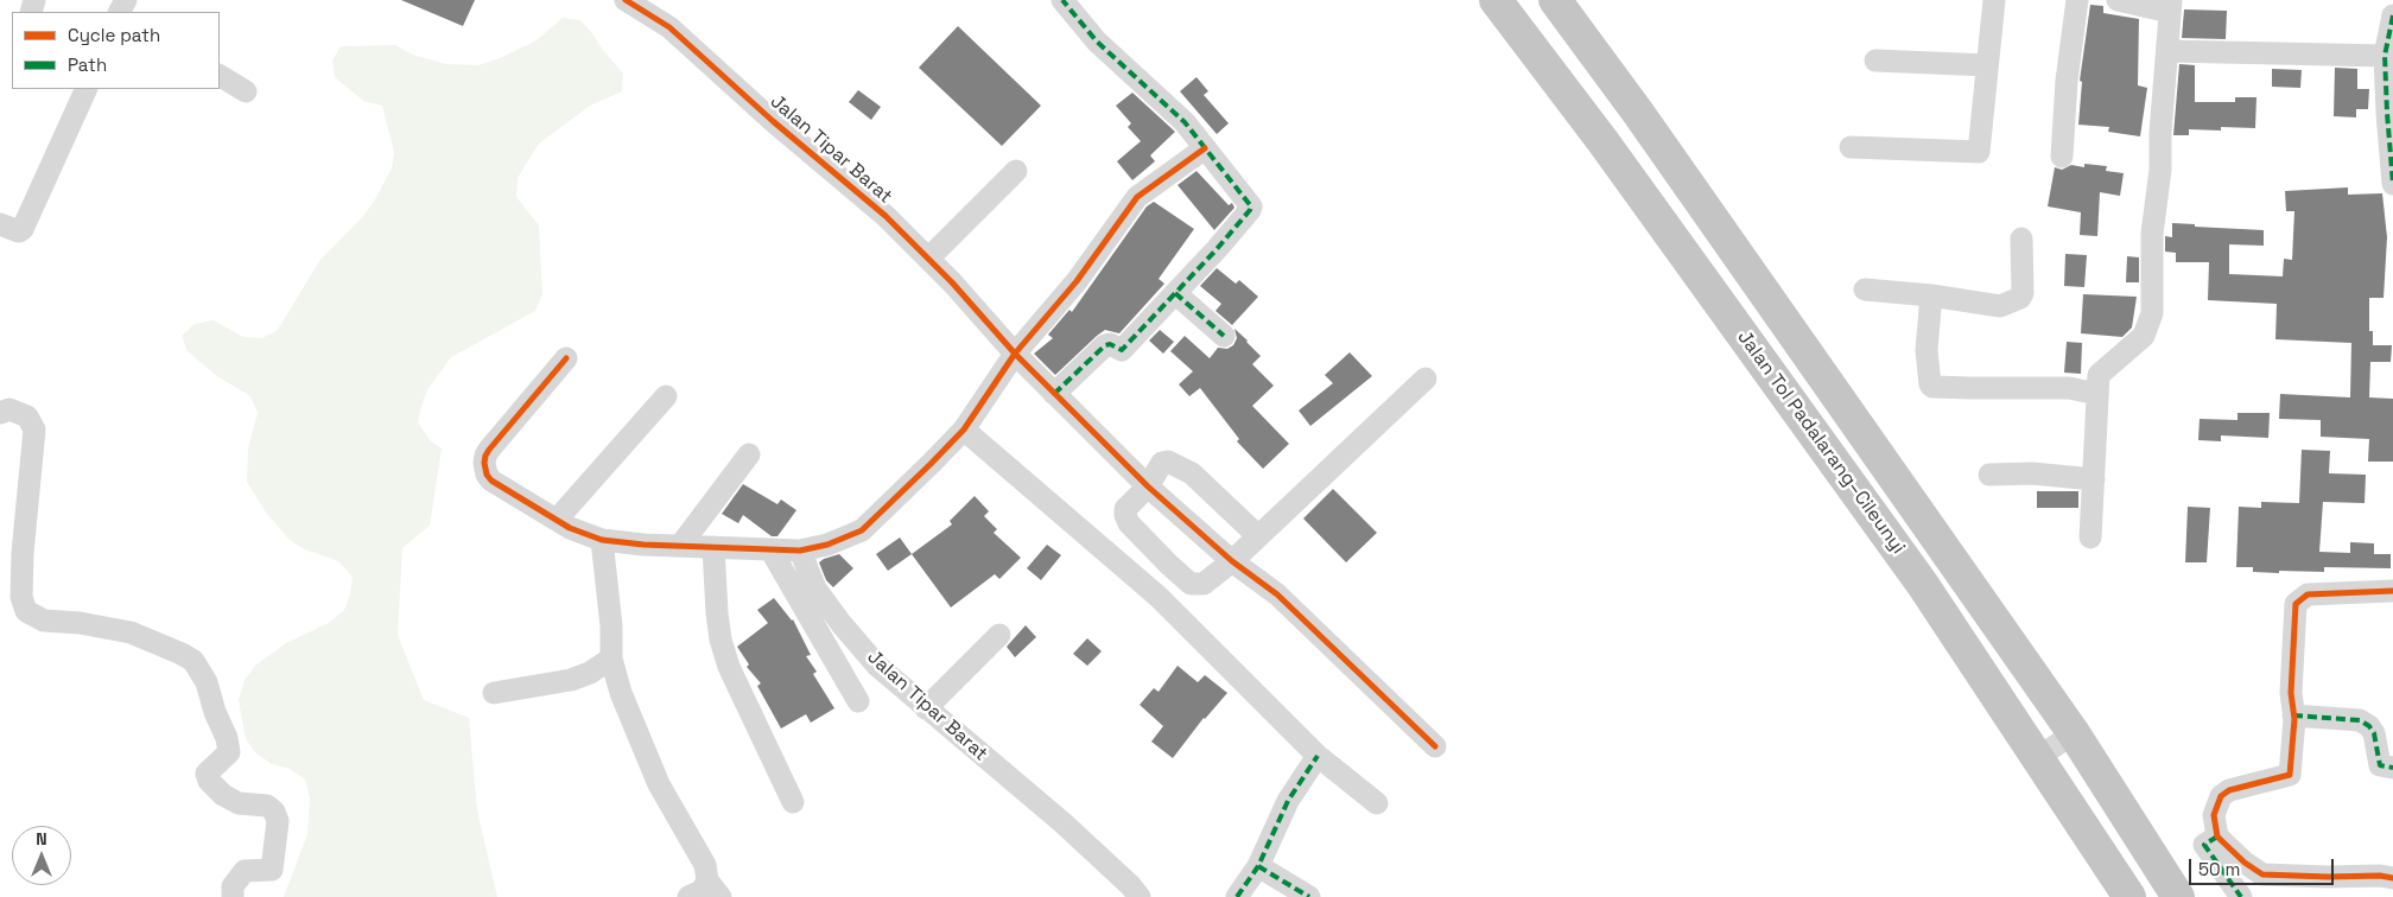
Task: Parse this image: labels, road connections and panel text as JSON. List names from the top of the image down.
{
  "streets": {
    "highway": ["Jalan Tol Padalarang–Cileunyi"],
    "street": ["Jalan Tipar Barat"]
  },
  "legend": ["Cycle path", "Path"],
  "scale_bar": "50 m",
  "north": "top"
}
